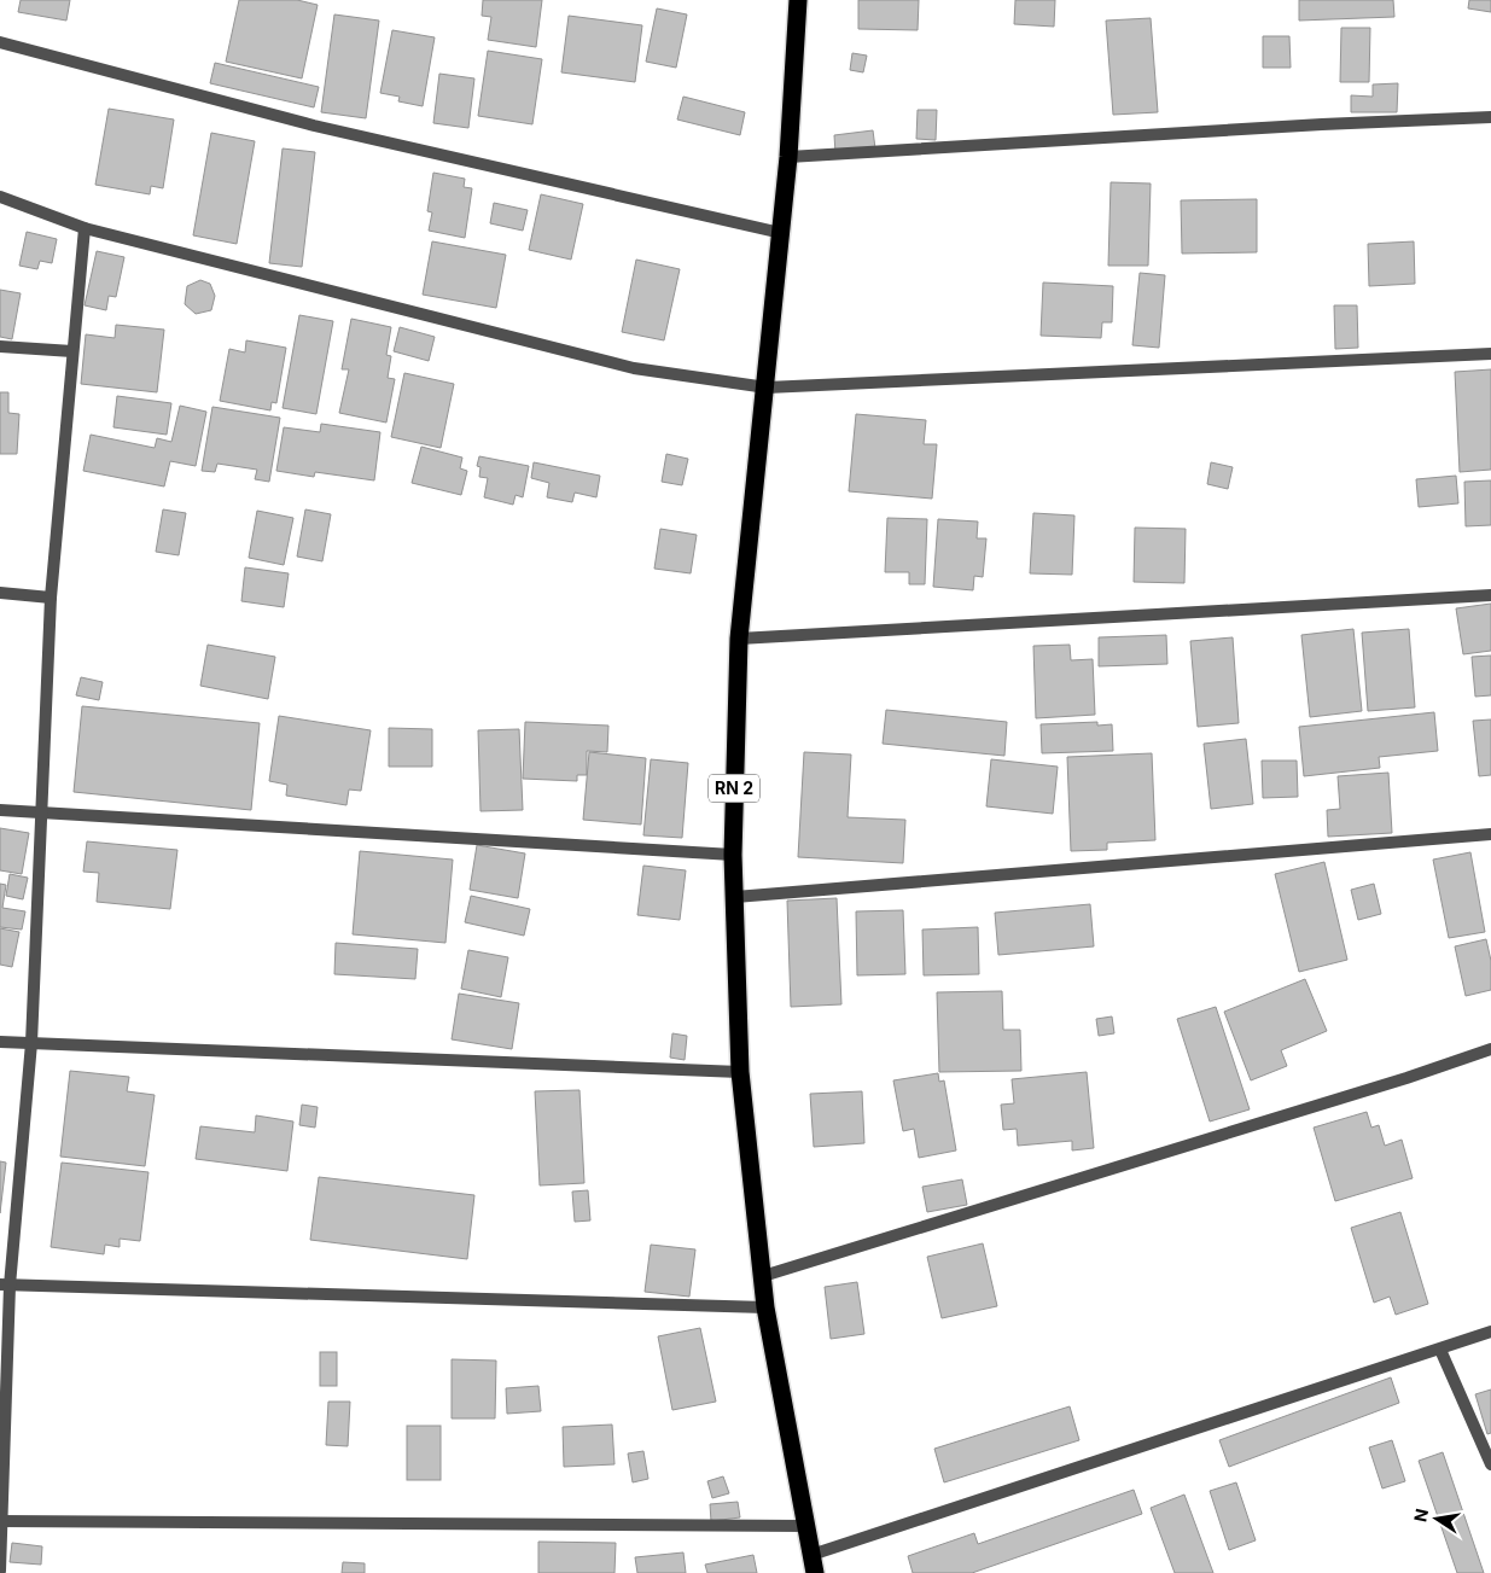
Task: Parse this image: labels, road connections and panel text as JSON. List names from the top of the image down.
{
  "streets": {
    "highway": ["RN 2"]
  },
  "north": "left"
}
